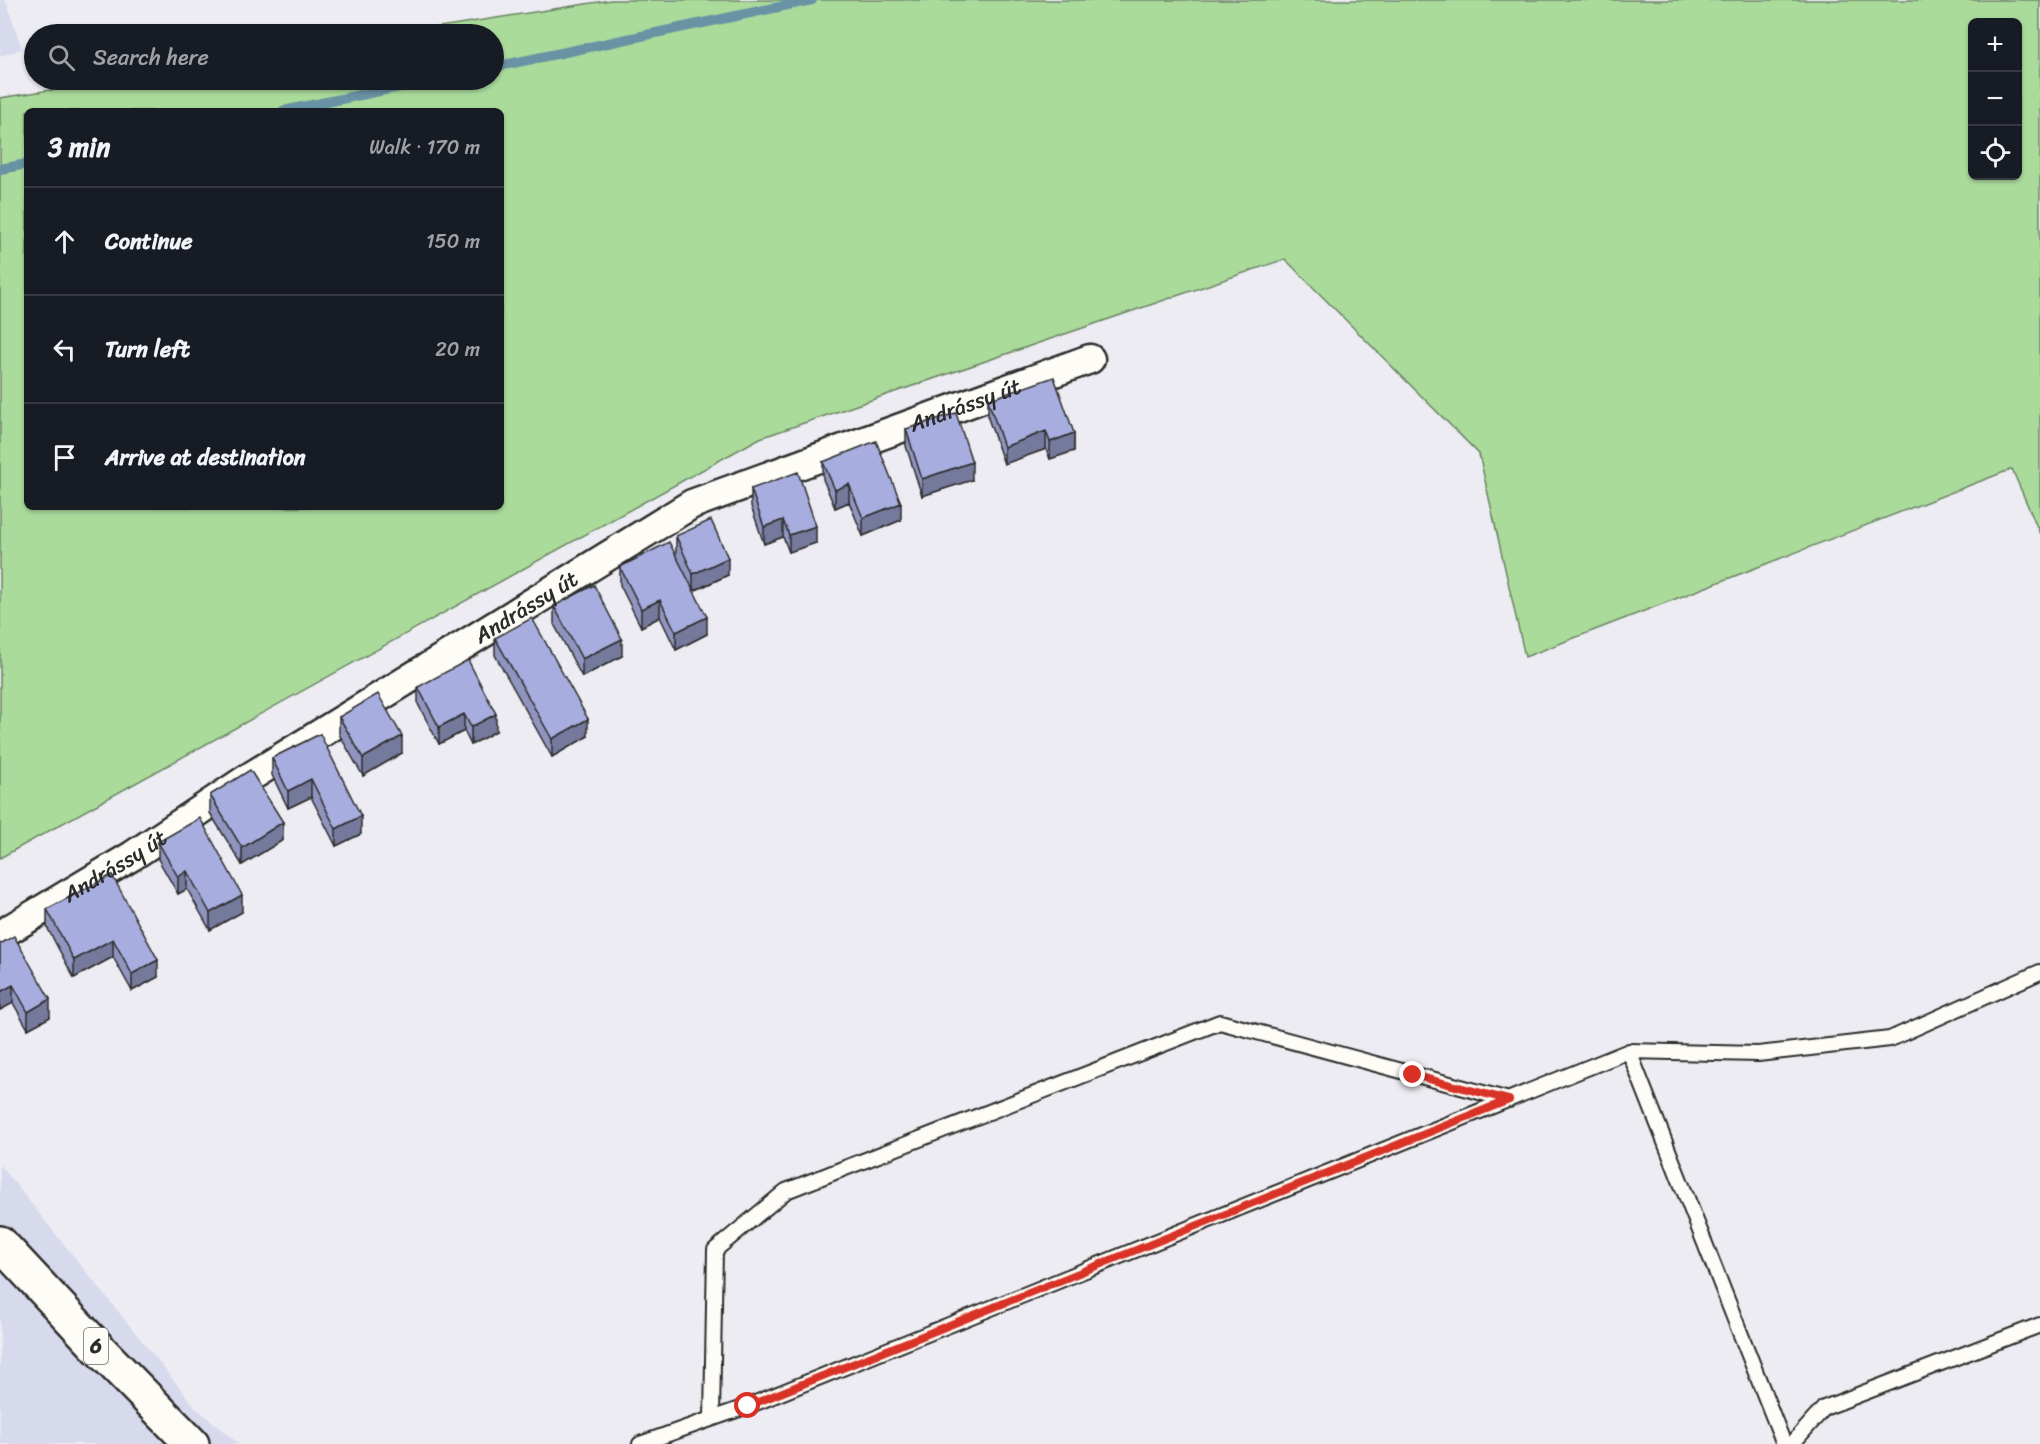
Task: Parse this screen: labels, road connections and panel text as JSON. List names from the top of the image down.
{
  "streets": {
    "main road": ["6"],
    "street": ["Andrássy út"]
  },
  "page": {
    "map_buttons": ["+", "−"],
    "search": "Search here",
    "heading": ["3 min", "Walk · 170 m"],
    "list": [
      ["Continue", "150 m"],
      ["Turn left", "20 m"],
      "Arrive at destination"
    ]
  }
}
